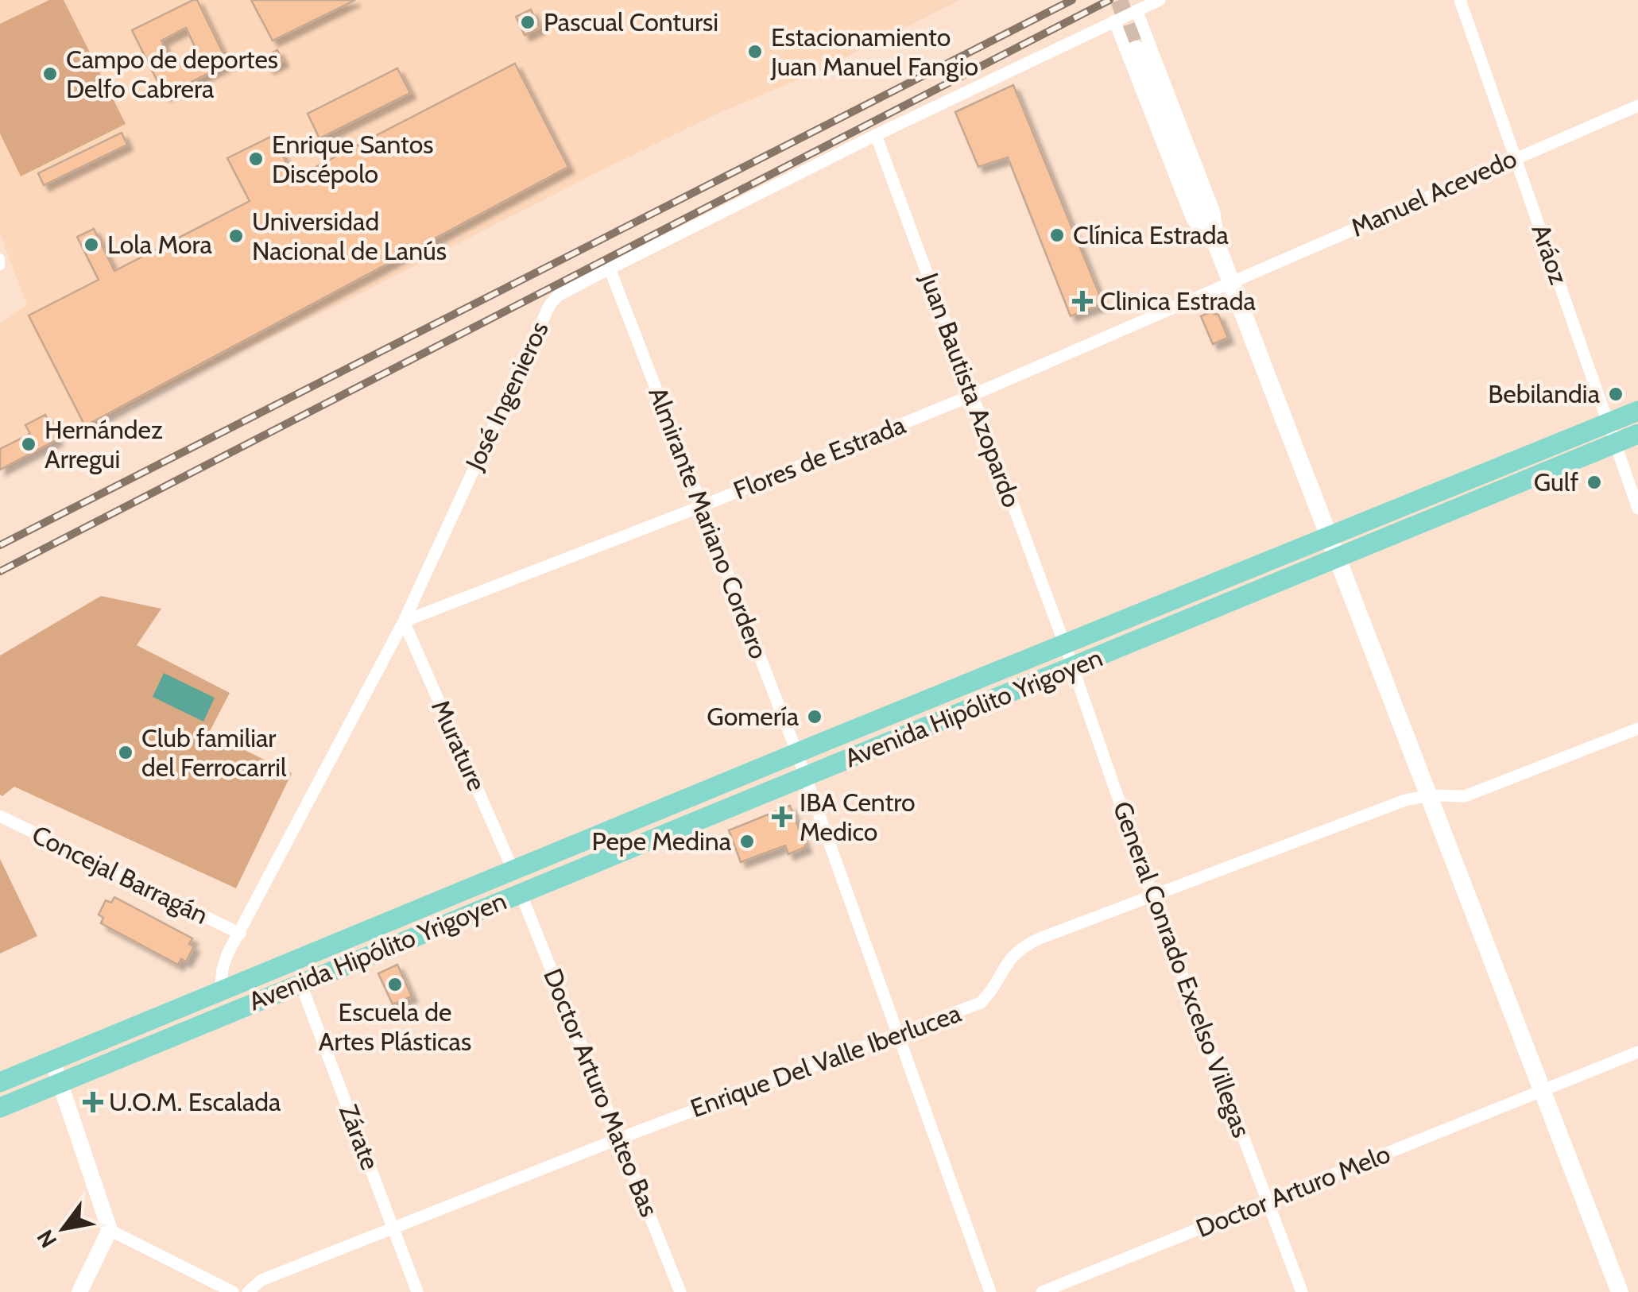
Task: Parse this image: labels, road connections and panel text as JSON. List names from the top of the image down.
{
  "streets": {
    "main road": ["Avenida Hipólito Yrigoyen"],
    "street": [
      "Manuel Acevedo",
      "Aráoz",
      "Juan Bautista Azopardo",
      "José Ingenieros",
      "Flores de Estrada",
      "Almirante Mariano Cordero",
      "Murature",
      "Concejal Barragán",
      "General Conrado Excelso Villegas",
      "Enrique Del Valle Iberlucea",
      "Doctor Arturo Mateo Bas",
      "Zárate",
      "Doctor Arturo Melo"
    ]
  },
  "crossings": [
    ["Manuel Acevedo", "Aráoz"],
    ["Manuel Acevedo", "Flores de Estrada"],
    ["Aráoz", "Avenida Hipólito Yrigoyen"],
    ["Juan Bautista Azopardo", "José Ingenieros"],
    ["Juan Bautista Azopardo", "Flores de Estrada"],
    ["Juan Bautista Azopardo", "Avenida Hipólito Yrigoyen"],
    ["Juan Bautista Azopardo", "General Conrado Excelso Villegas"],
    ["José Ingenieros", "Flores de Estrada"],
    ["José Ingenieros", "Almirante Mariano Cordero"],
    ["José Ingenieros", "Avenida Hipólito Yrigoyen"],
    ["José Ingenieros", "Murature"],
    ["José Ingenieros", "Concejal Barragán"],
    ["Flores de Estrada", "Almirante Mariano Cordero"],
    ["Flores de Estrada", "Murature"],
    ["Almirante Mariano Cordero", "Avenida Hipólito Yrigoyen"],
    ["Almirante Mariano Cordero", "Enrique Del Valle Iberlucea"],
    ["Avenida Hipólito Yrigoyen", "Murature"],
    ["Avenida Hipólito Yrigoyen", "General Conrado Excelso Villegas"],
    ["Avenida Hipólito Yrigoyen", "Doctor Arturo Mateo Bas"],
    ["Avenida Hipólito Yrigoyen", "Zárate"],
    ["General Conrado Excelso Villegas", "Enrique Del Valle Iberlucea"],
    ["General Conrado Excelso Villegas", "Doctor Arturo Melo"],
    ["Enrique Del Valle Iberlucea", "Doctor Arturo Mateo Bas"],
    ["Enrique Del Valle Iberlucea", "Zárate"]
  ],
  "places": {
    "other": [
      "Pascual Contursi",
      "Estacionamiento Juan Manuel Fangio",
      "Campo de deportes Delfo Cabrera",
      "Enrique Santos Discépolo",
      "Clínica Estrada",
      "Universidad Nacional de Lanús",
      "Lola Mora",
      "Bebilandia",
      "Hernández Arregui",
      "Gulf",
      "Gomería",
      "Club familiar del Ferrocarril",
      "Pepe Medina",
      "Escuela de Artes Plásticas"
    ],
    "health": ["Clinica Estrada", "IBA Centro Medico", "U.O.M. Escalada"]
  },
  "north": "bottom left"
}
